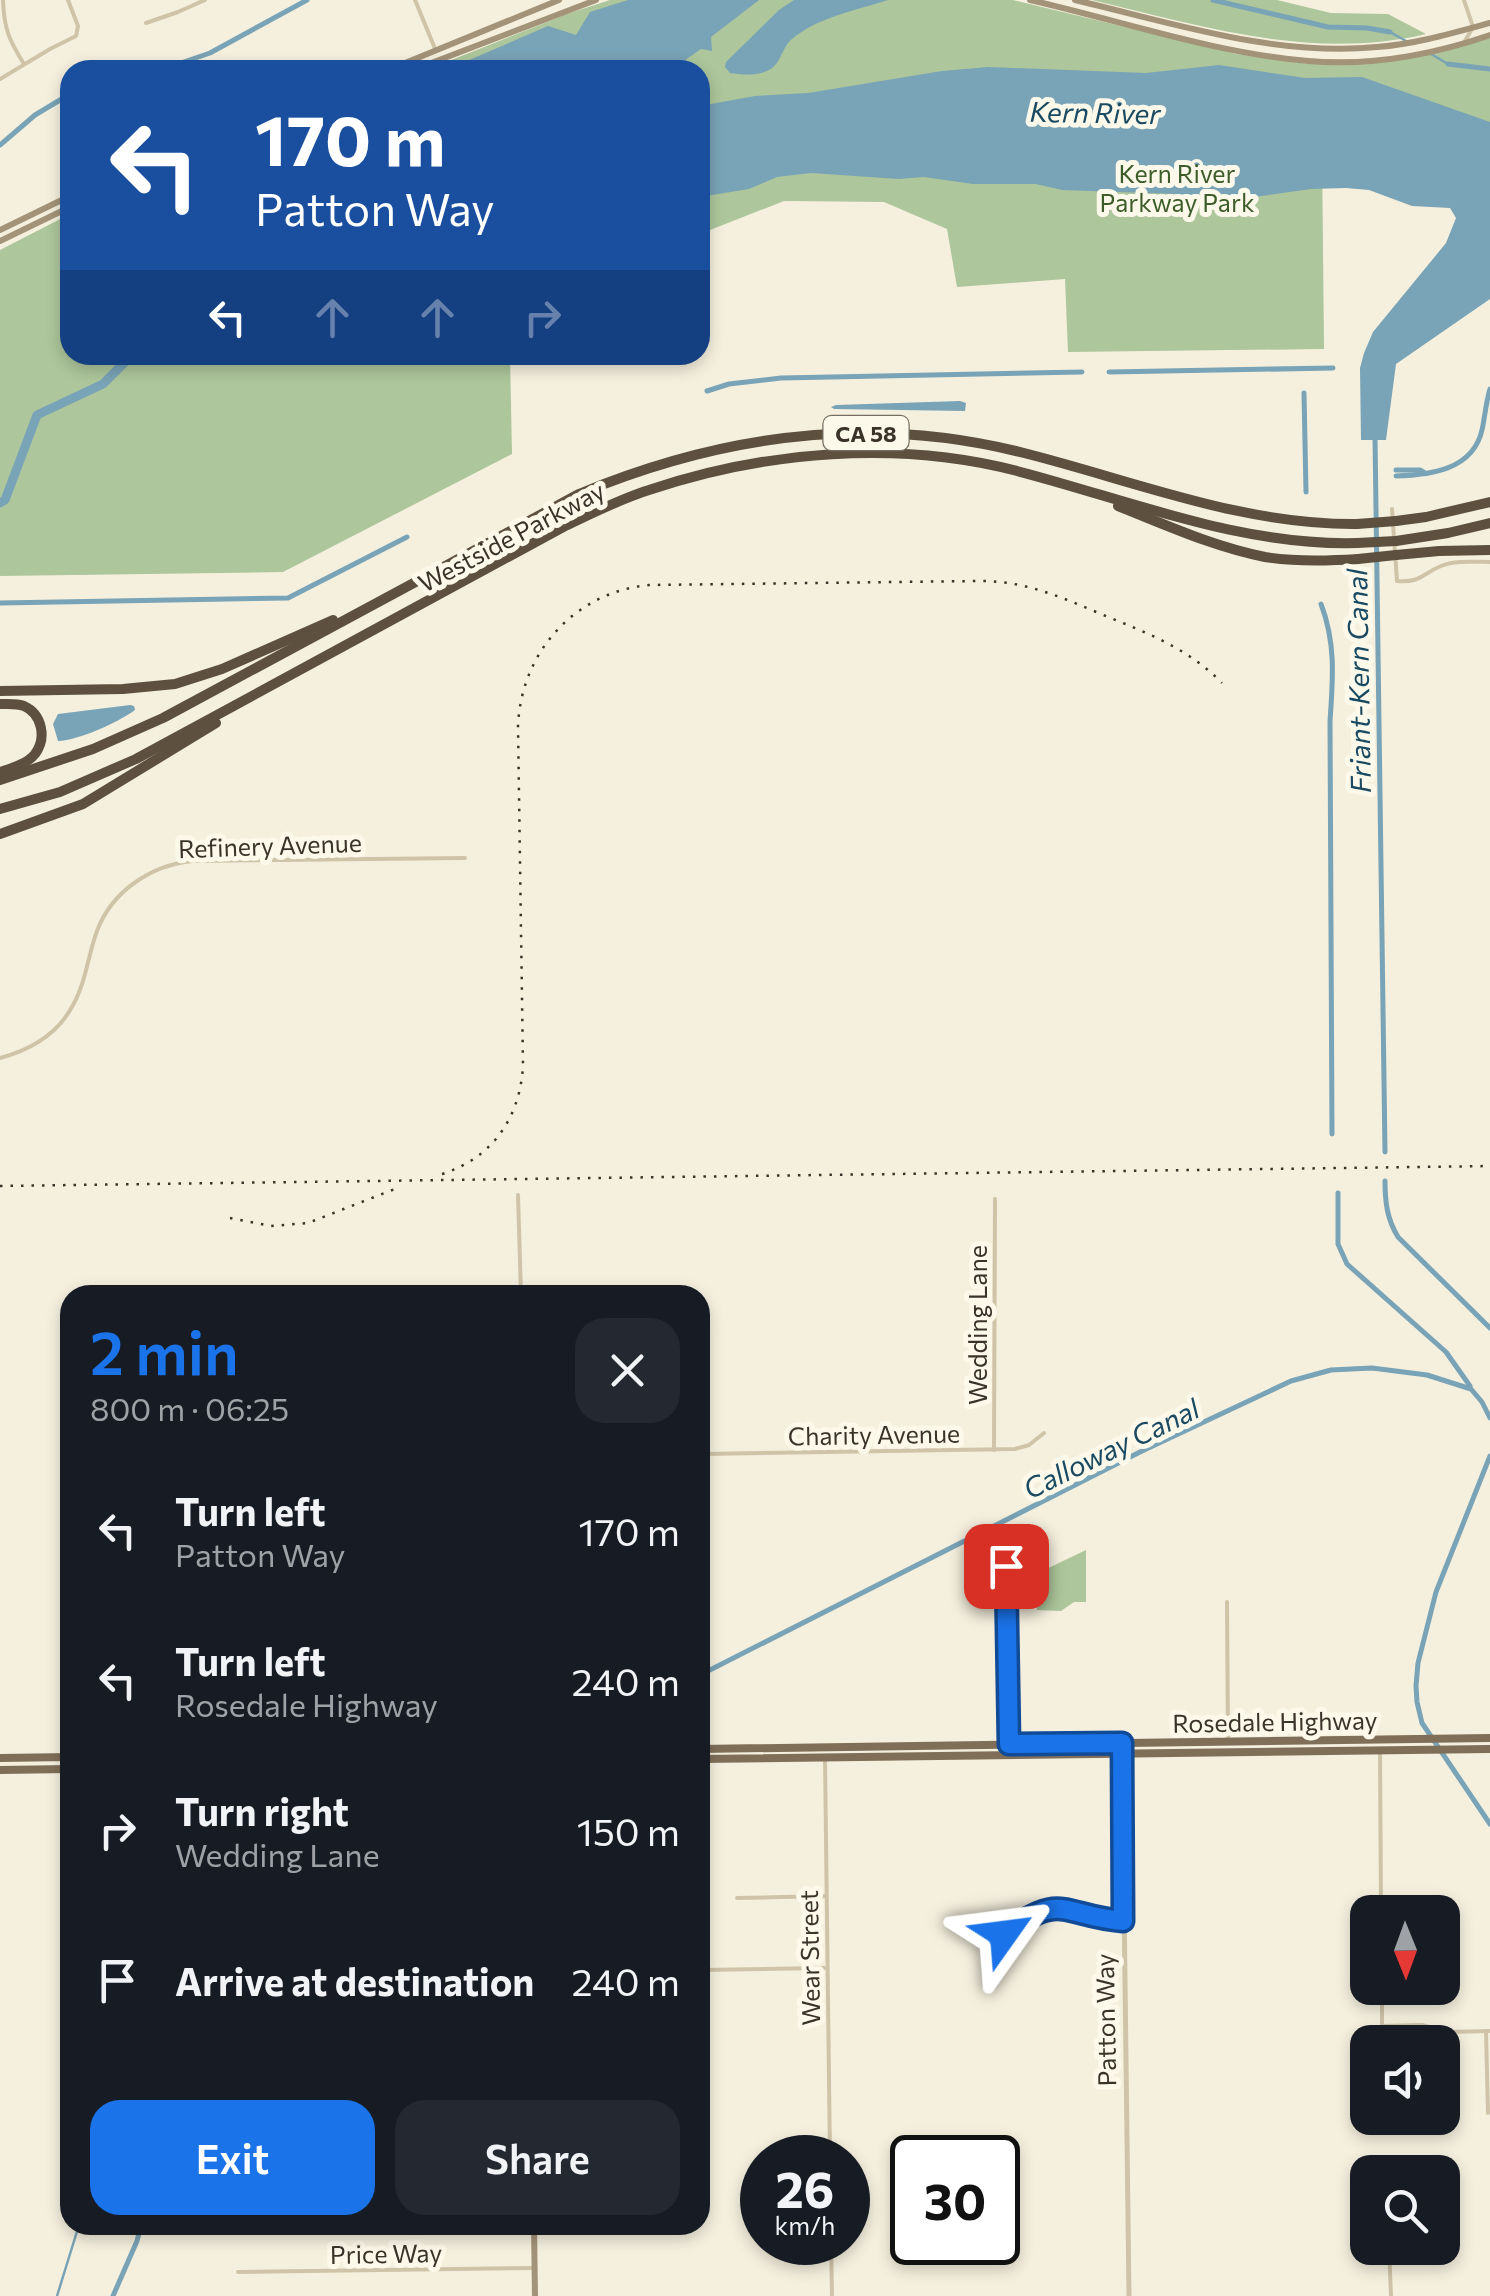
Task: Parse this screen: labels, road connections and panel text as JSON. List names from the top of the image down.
{
  "streets": {
    "highway": ["CA 58", "Westside Parkway"],
    "main road": ["Rosedale Highway"],
    "street": [
      "Refinery Avenue",
      "Wedding Lane",
      "Charity Avenue",
      "Wear Street",
      "Patton Way",
      "Price Way"
    ]
  },
  "crossings": [
    ["Wedding Lane", "Charity Avenue"],
    ["Rosedale Highway", "Wear Street"],
    ["Rosedale Highway", "Patton Way"]
  ],
  "water": ["Kern River", "Friant-Kern Canal", "Calloway Canal"],
  "parks": ["Kern River Parkway Park"],
  "north": "bottom",
  "page": {
    "turn": ["170 m", "Patton Way"],
    "heading": ["2 min", "800 m · 06:25"],
    "list": [
      {
        "name": "Turn left",
        "note": "Patton Way",
        "value": "170 m"
      },
      {
        "name": "Turn left",
        "note": "Rosedale Highway",
        "value": "240 m"
      },
      {
        "name": "Turn right",
        "note": "Wedding Lane",
        "value": "150 m"
      },
      {
        "name": "Arrive at destination",
        "value": "240 m"
      }
    ],
    "buttons": ["Exit", "Share"],
    "speed": "26 km/h",
    "limit": "30"
  }
}
